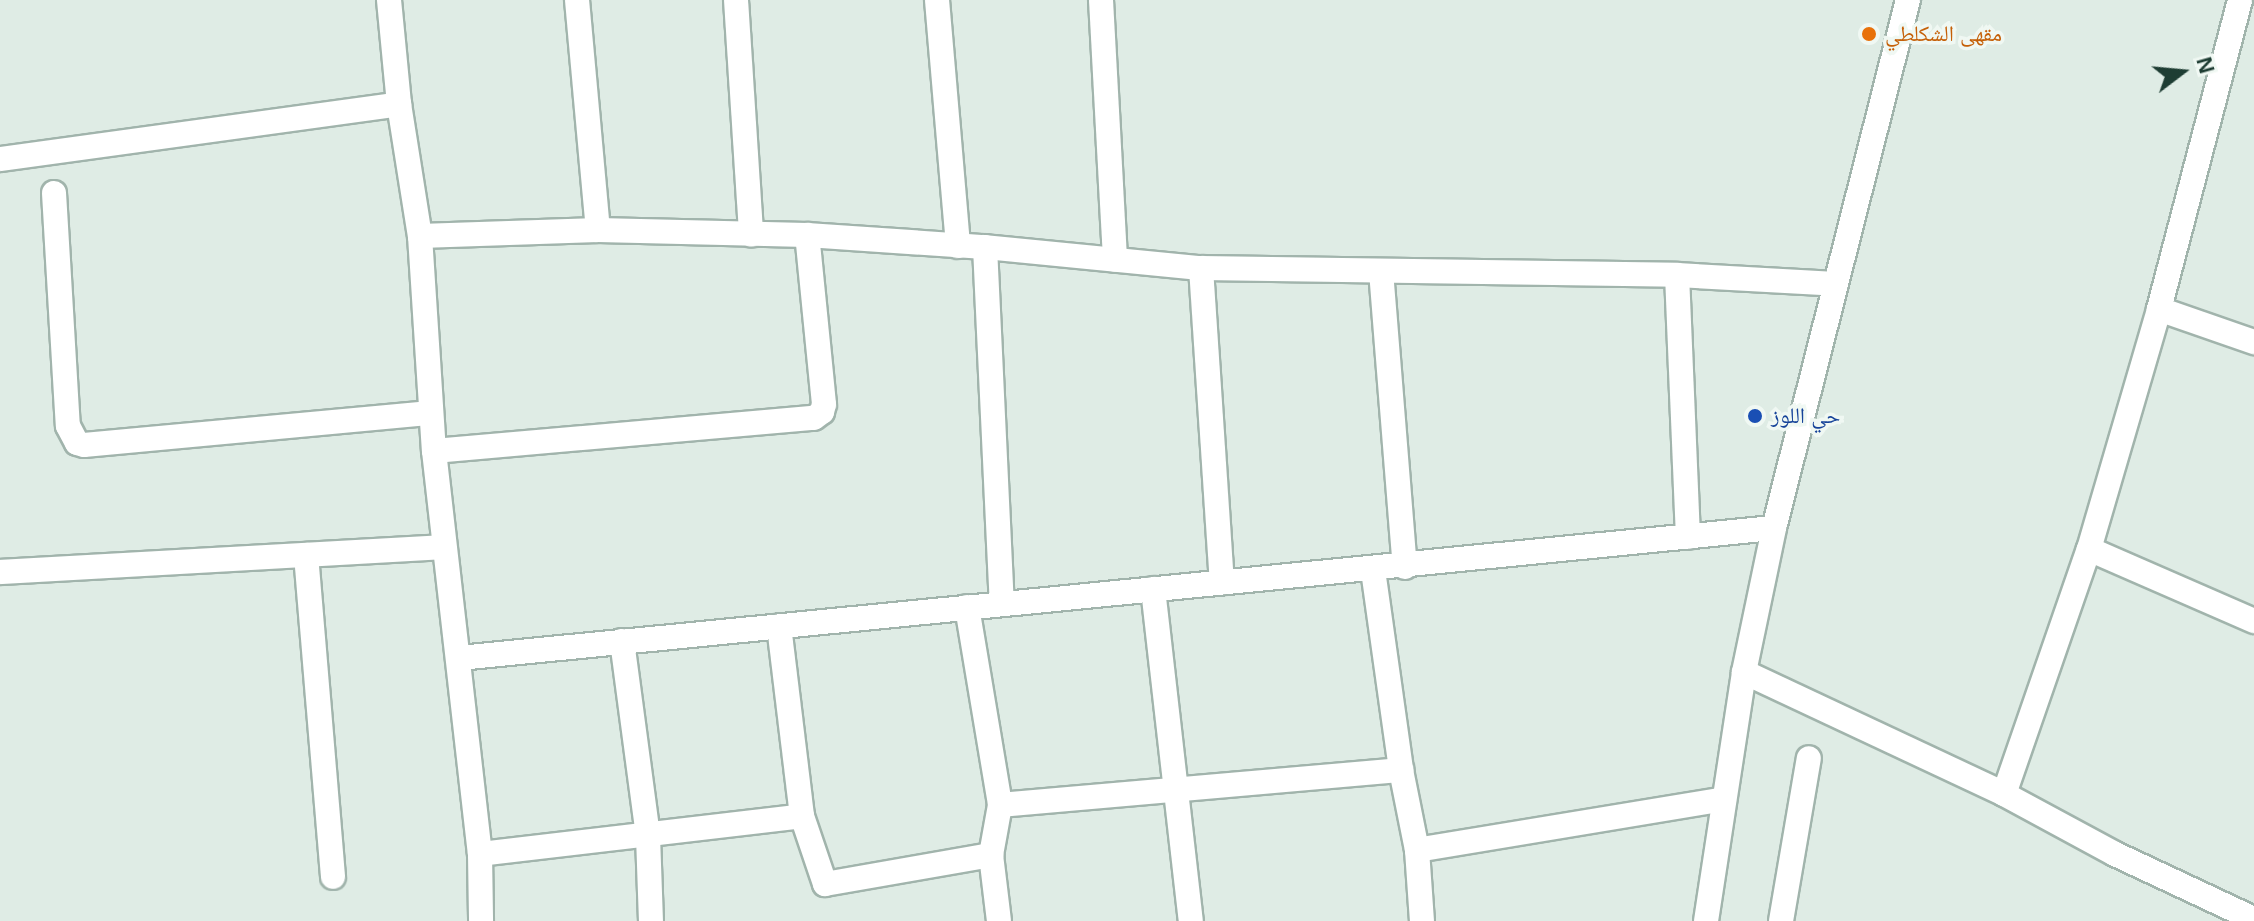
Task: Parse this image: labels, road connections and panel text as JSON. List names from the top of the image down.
{
  "places": ["مقهى الشكلطي", "حي اللوز"],
  "north": "right"
}
